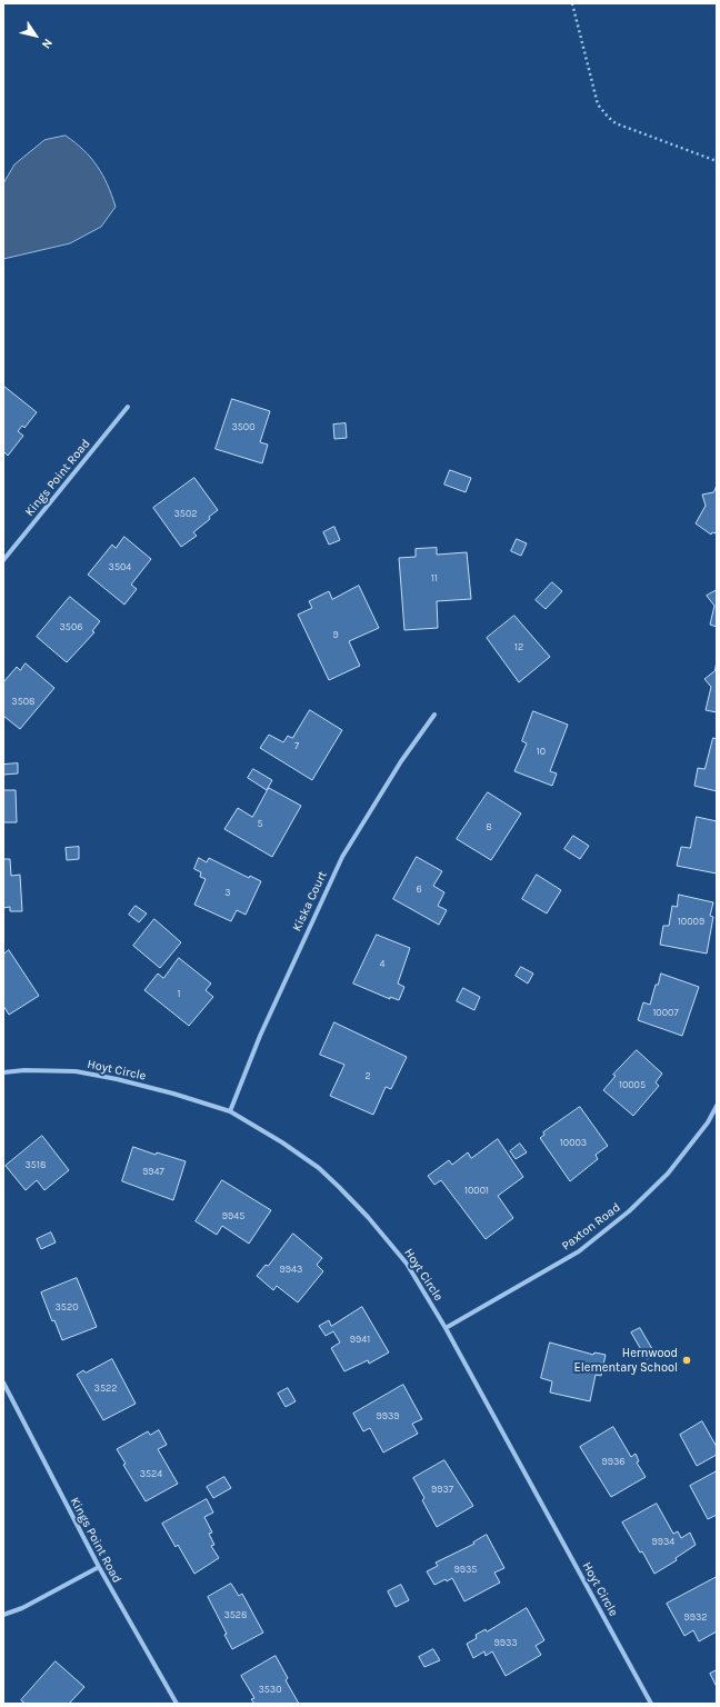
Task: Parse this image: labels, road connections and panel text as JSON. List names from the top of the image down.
{
  "streets": {
    "street": [
      "Kings Point Road",
      "Kiska Court",
      "Hoyt Circle",
      "Paxton Road"
    ]
  },
  "crossings": [
    ["Kiska Court", "Hoyt Circle"],
    ["Hoyt Circle", "Paxton Road"]
  ],
  "places": ["Hernwood Elementary School"],
  "house_numbers": [
    "3500",
    "3502",
    "3504",
    "11",
    "3506",
    "9",
    "12",
    "3508",
    "7",
    "10",
    "5",
    "8",
    "6",
    "3",
    "10009",
    "4",
    "1",
    "10007",
    "2",
    "10005",
    "10003",
    "3518",
    "9947",
    "10001",
    "9945",
    "9943",
    "3520",
    "9941",
    "3522",
    "9939",
    "9936",
    "3524",
    "9937",
    "9934",
    "9935",
    "3528",
    "9932",
    "9933",
    "3530"
  ],
  "north": "bottom right"
}
